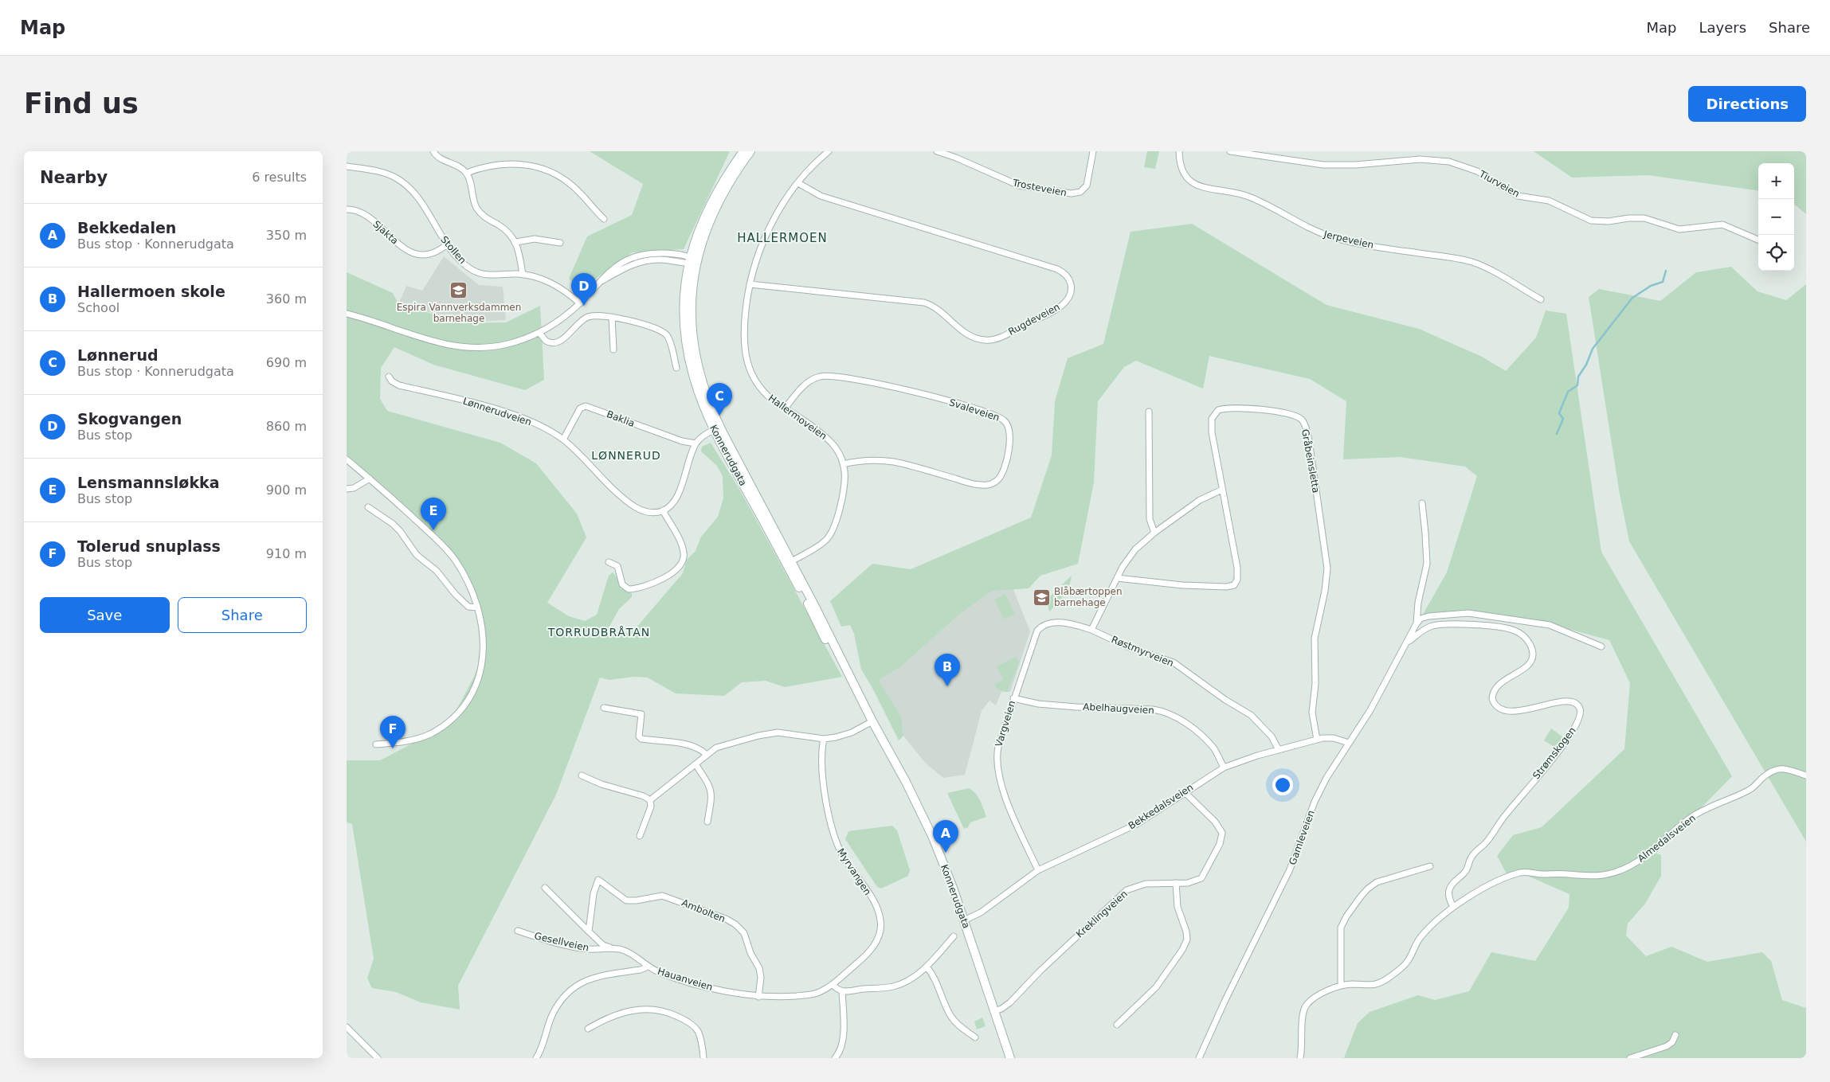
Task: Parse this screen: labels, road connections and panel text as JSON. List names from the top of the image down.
{
  "streets": {
    "main road": ["Konnerudgata"],
    "street": [
      "Tiurveien",
      "Trosteveien",
      "Sjakta",
      "Jerpeveien",
      "Stollen",
      "Rugdeveien",
      "Svaleveien",
      "Lønnerudveien",
      "Hallermoveien",
      "Baklia",
      "Gråbeinsletta",
      "Røstmyrveien",
      "Abelhaugveien",
      "Vargveien",
      "Strømskogen",
      "Bekkedalsveien",
      "Gamleveien",
      "Almedalsveien",
      "Myrvangen",
      "Ambolten",
      "Kreklingveien",
      "Gesellveien",
      "Hauanveien"
    ]
  },
  "crossings": [
    ["Sjakta", "Stollen"],
    ["Rugdeveien", "Hallermoveien"],
    ["Svaleveien", "Hallermoveien"],
    ["Lønnerudveien", "Baklia"],
    ["Hallermoveien", "Konnerudgata"],
    ["Konnerudgata", "Bekkedalsveien"],
    ["Konnerudgata", "Kreklingveien"],
    ["Gråbeinsletta", "Bekkedalsveien"],
    ["Røstmyrveien", "Vargveien"],
    ["Røstmyrveien", "Bekkedalsveien"],
    ["Abelhaugveien", "Vargveien"],
    ["Abelhaugveien", "Bekkedalsveien"],
    ["Vargveien", "Bekkedalsveien"],
    ["Strømskogen", "Gamleveien"],
    ["Strømskogen", "Almedalsveien"],
    ["Bekkedalsveien", "Gamleveien"],
    ["Bekkedalsveien", "Kreklingveien"],
    ["Myrvangen", "Hauanveien"],
    ["Ambolten", "Hauanveien"],
    ["Gesellveien", "Hauanveien"]
  ],
  "districts": ["HALLERMOEN", "LØNNERUD", "TORRUDBRÅTAN"],
  "places": {
    "school or university": ["Espira Vannverksdammen barnehage", "Blåbærtoppen barnehage"]
  },
  "page": {
    "header": "Map",
    "nav": ["Map", "Layers", "Share"],
    "buttons": [
      "Directions",
      ["Save", "Share"]
    ],
    "title": "Find us",
    "heading": ["Nearby", "6 results"],
    "map_buttons": ["+", "−"],
    "list": [
      {
        "mark": "A",
        "name": "Bekkedalen",
        "note": "Bus stop · Konnerudgata",
        "value": "350 m"
      },
      {
        "mark": "B",
        "name": "Hallermoen skole",
        "note": "School",
        "value": "360 m"
      },
      {
        "mark": "C",
        "name": "Lønnerud",
        "note": "Bus stop · Konnerudgata",
        "value": "690 m"
      },
      {
        "mark": "D",
        "name": "Skogvangen",
        "note": "Bus stop",
        "value": "860 m"
      },
      {
        "mark": "E",
        "name": "Lensmannsløkka",
        "note": "Bus stop",
        "value": "900 m"
      },
      {
        "mark": "F",
        "name": "Tolerud snuplass",
        "note": "Bus stop",
        "value": "910 m"
      }
    ],
    "pins": [
      "D",
      "C",
      "E",
      "B",
      "F",
      "A"
    ]
  }
}
